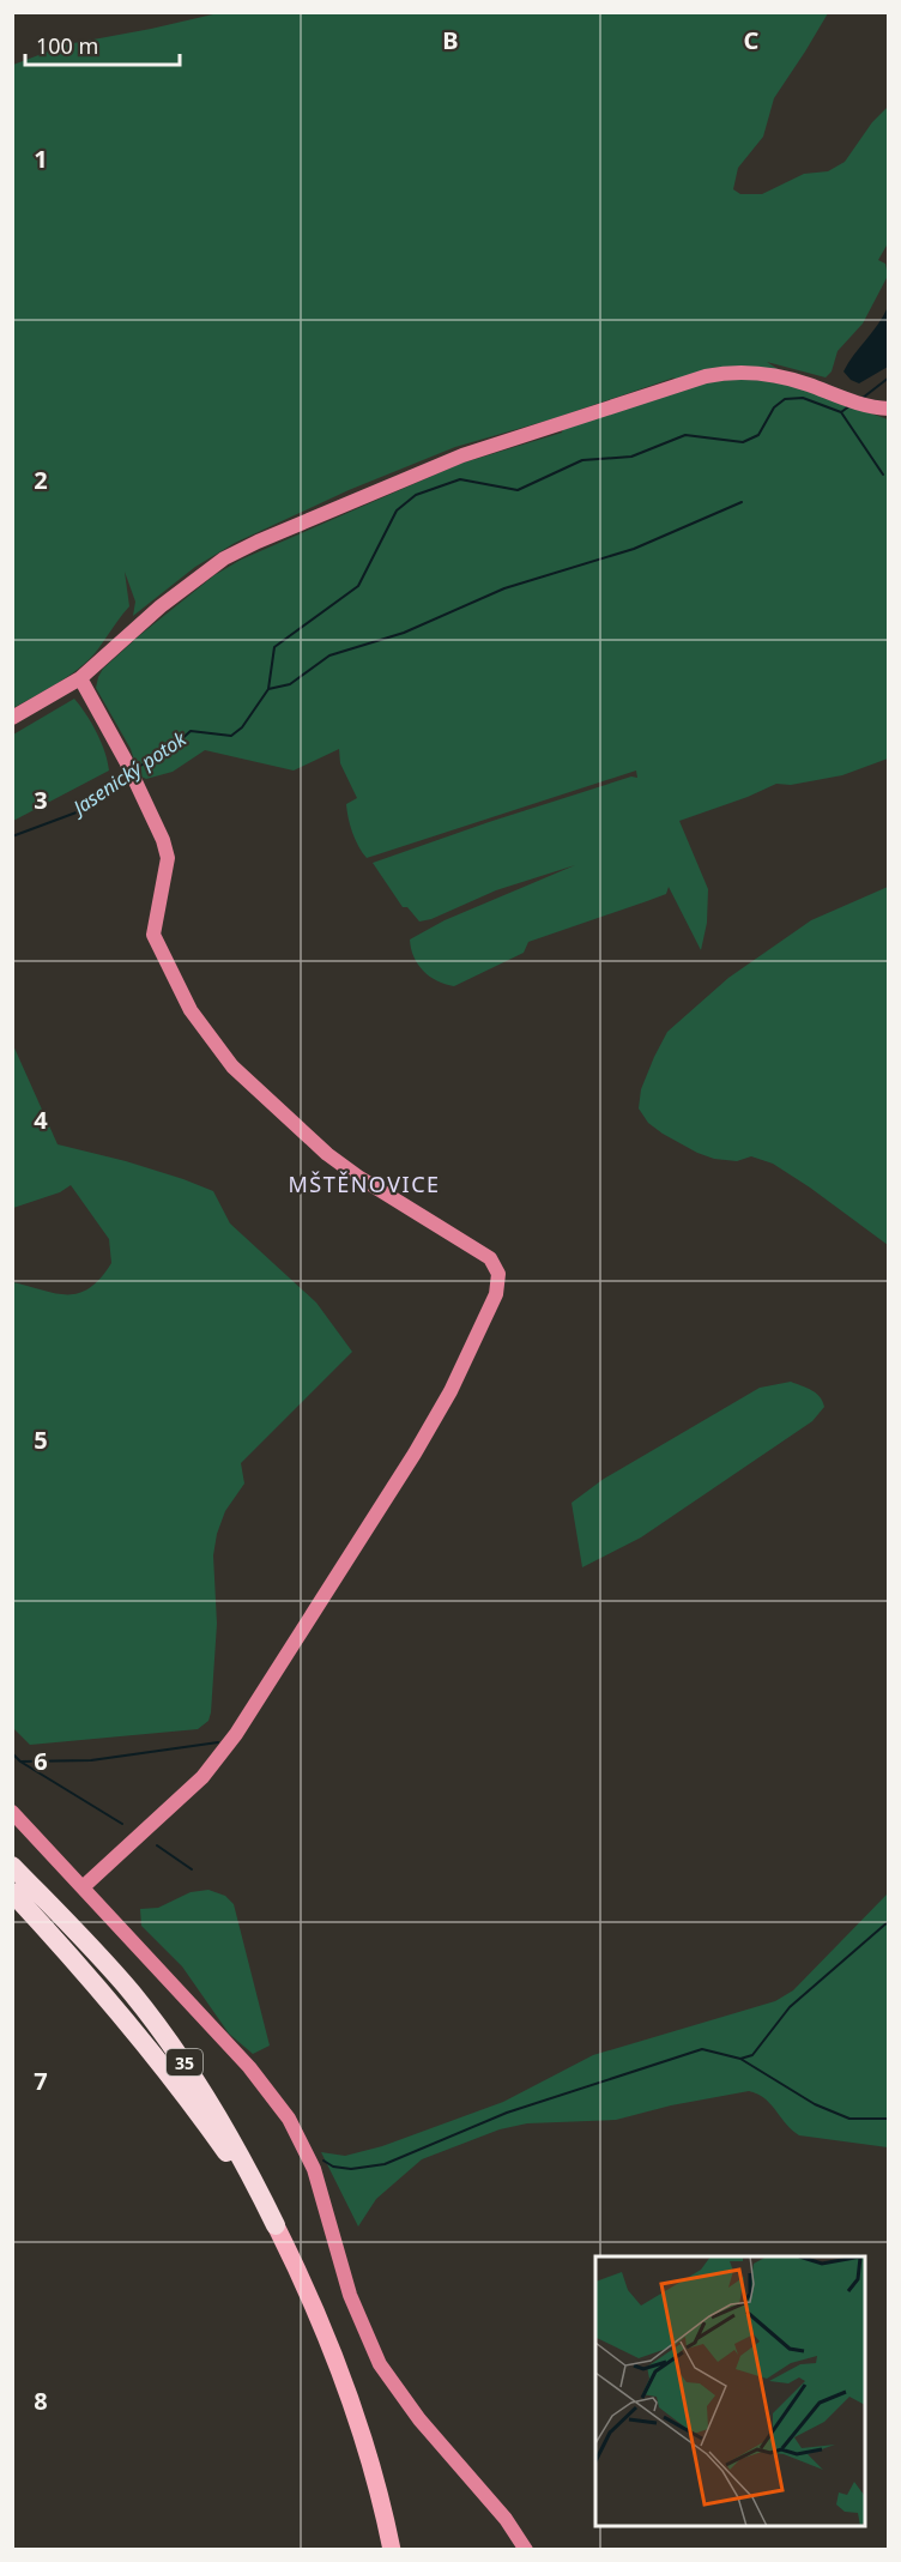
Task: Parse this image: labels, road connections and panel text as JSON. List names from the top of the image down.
{
  "streets": {
    "highway": ["35"]
  },
  "districts": ["MŠTĚNOVICE"],
  "water": ["Jasenický potok"],
  "scale_bar": "100 m",
  "grid": {
    "columns": ["B", "C"],
    "rows": [
      "1",
      "2",
      "3",
      "4",
      "5",
      "6",
      "7",
      "8"
    ]
  }
}
